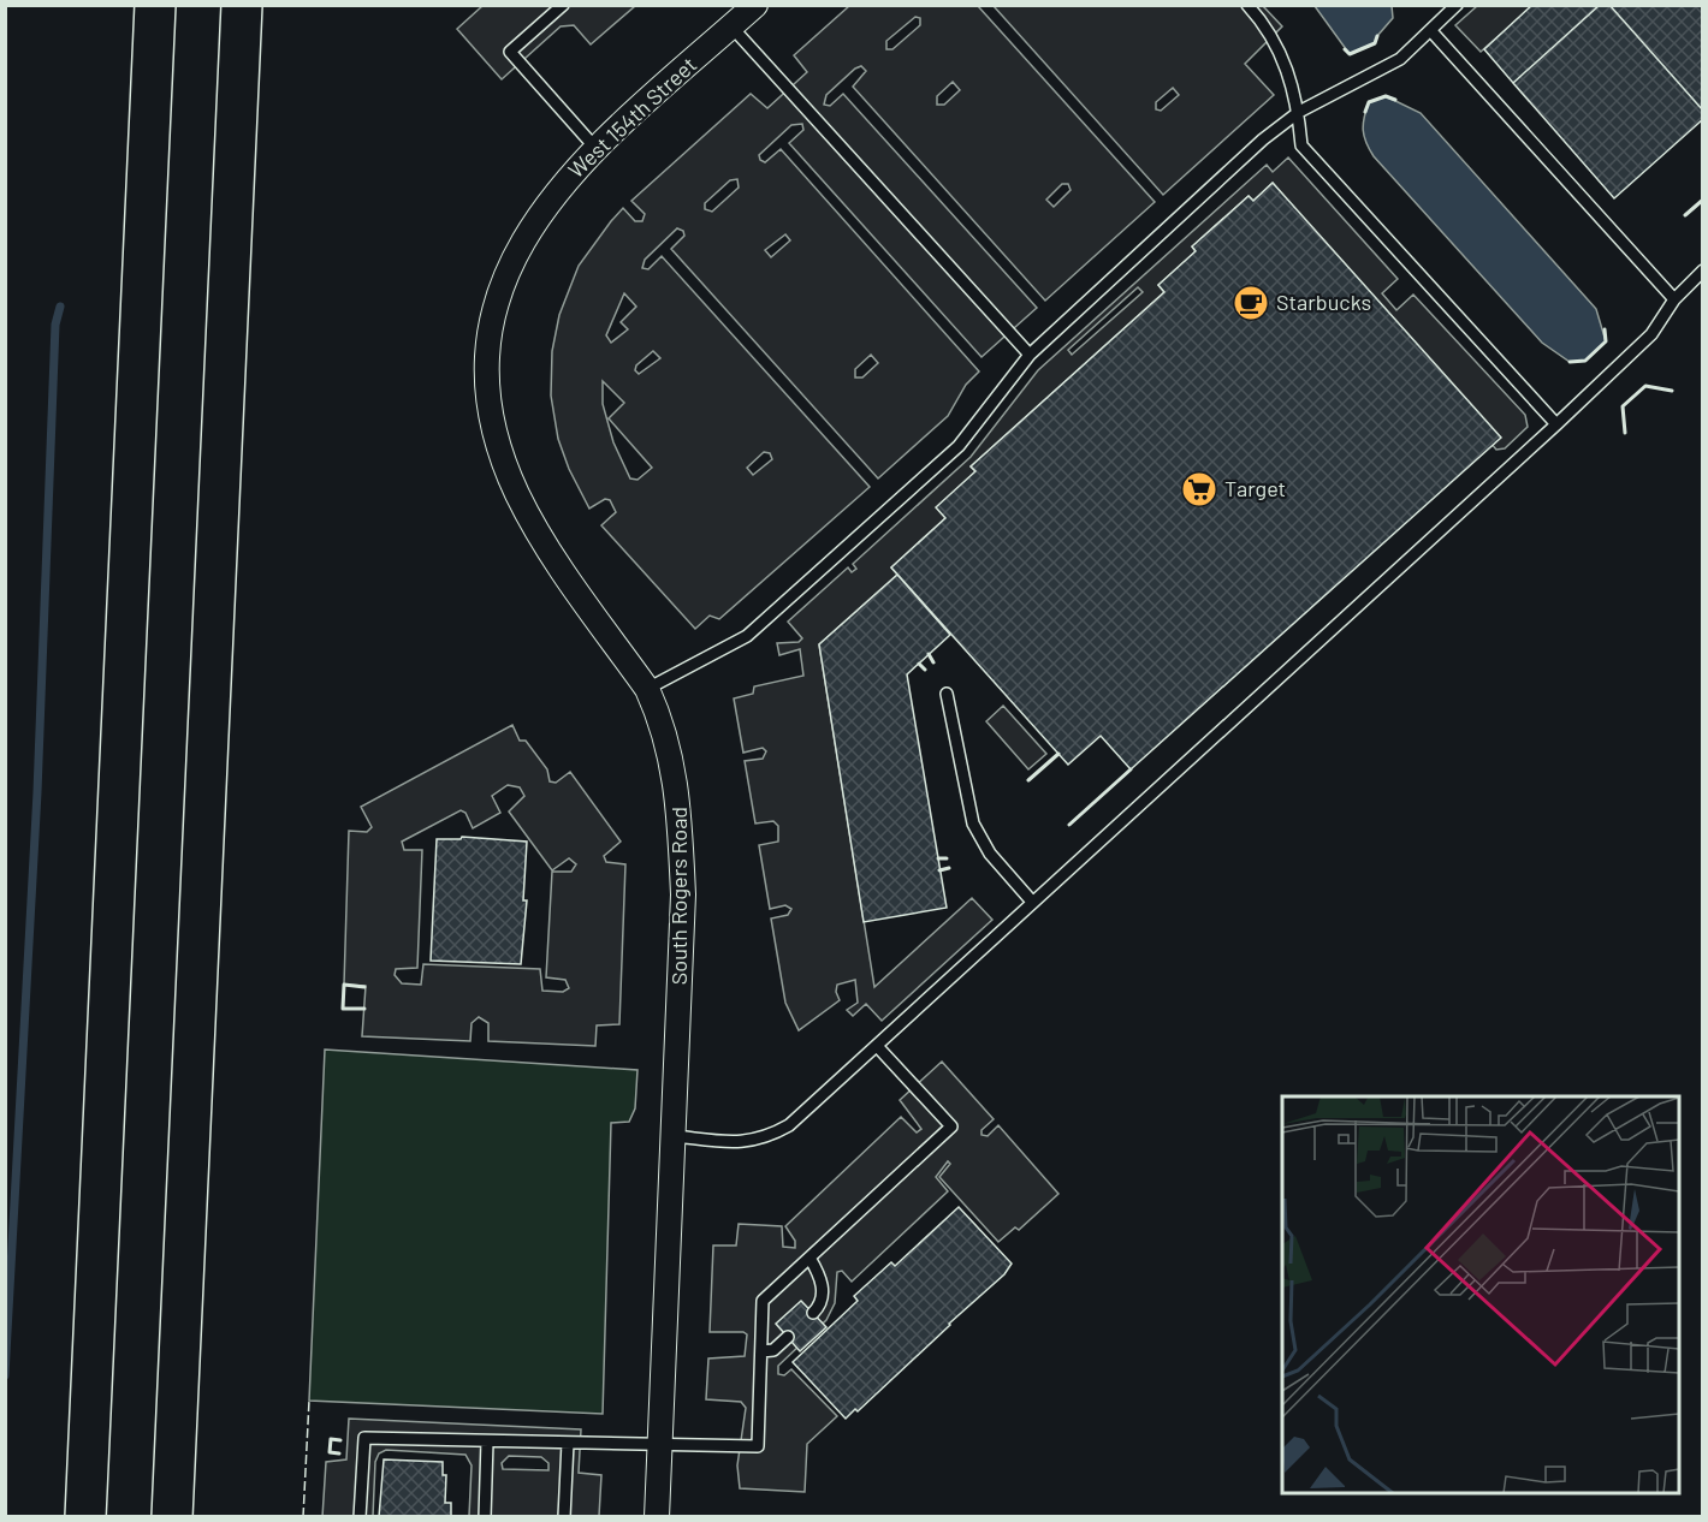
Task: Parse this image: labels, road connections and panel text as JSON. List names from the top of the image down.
{
  "streets": {
    "street": ["West 154th Street", "South Rogers Road"]
  },
  "crossings": [
    ["West 154th Street", "South Rogers Road"]
  ],
  "places": {
    "cafe": ["Starbucks"],
    "supermarket": ["Target"]
  }
}
